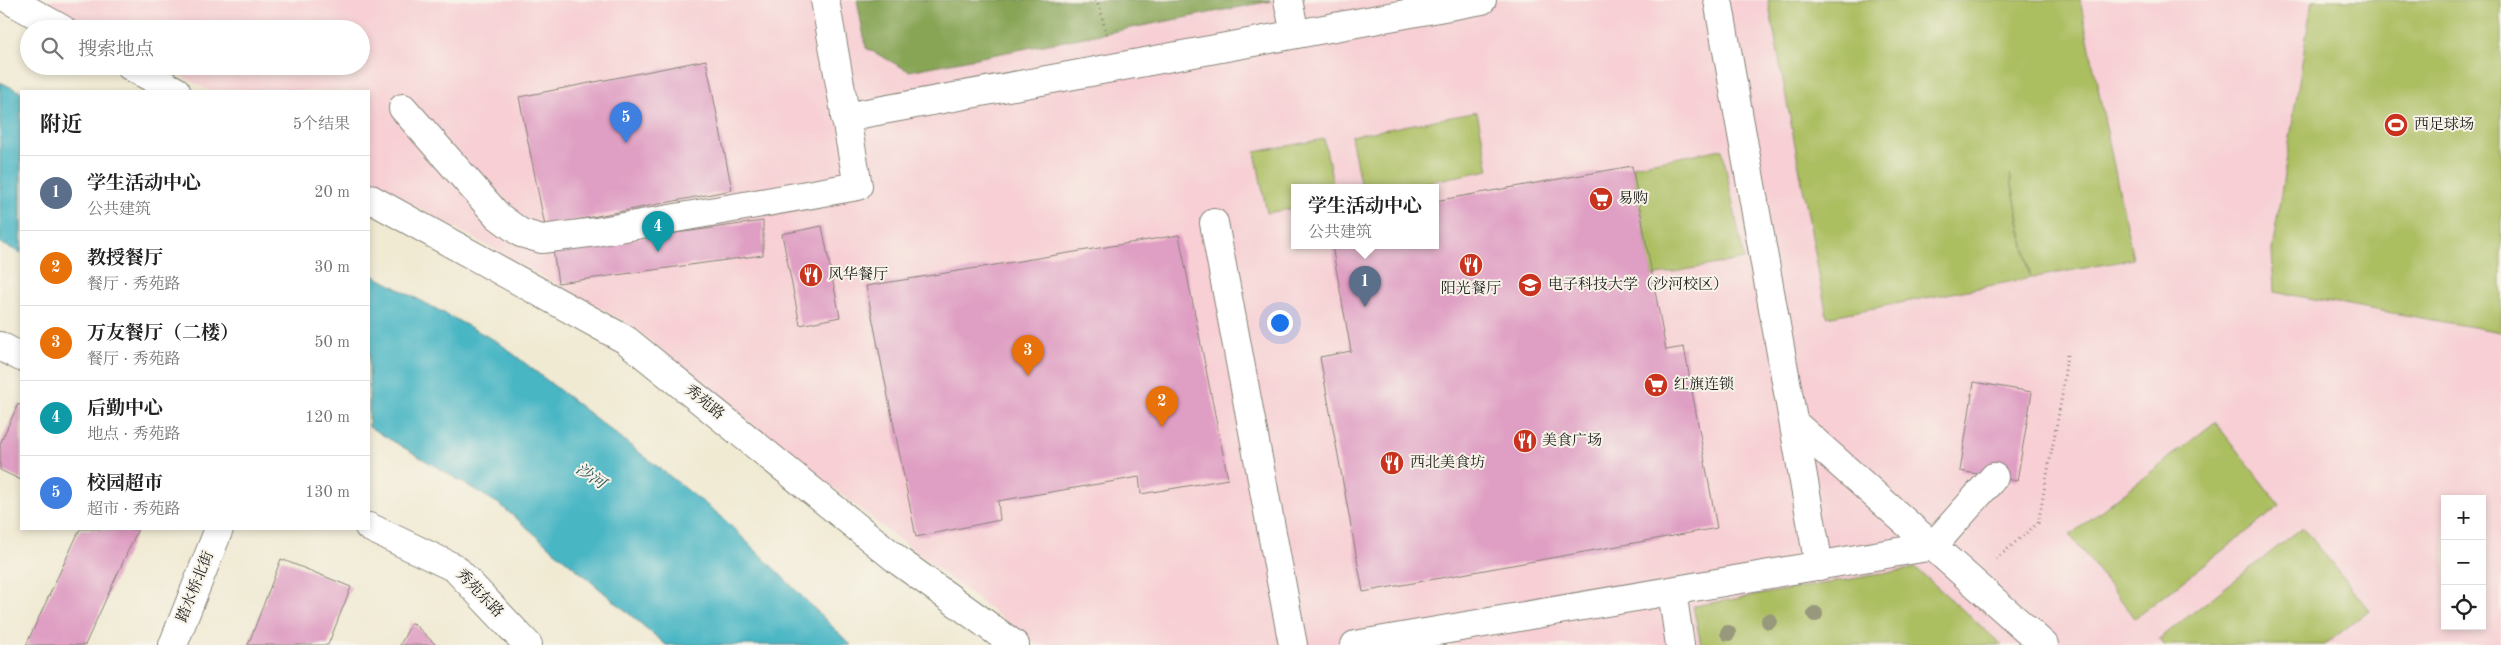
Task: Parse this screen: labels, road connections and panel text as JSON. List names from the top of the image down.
{
  "streets": {
    "street": ["秀苑路", "踏水桥北街", "秀苑东路"]
  },
  "water": ["沙河"],
  "places": {
    "sports": ["西足球场"],
    "supermarket": ["易购", "红旗连锁"],
    "restaurant": [
      "阳光餐厅",
      "风华餐厅",
      "美食广场",
      "西北美食坊"
    ],
    "school or university": ["电子科技大学（沙河校区）"]
  },
  "page": {
    "search": "搜索地点",
    "heading": ["附近", "5个结果"],
    "pins": [
      "5",
      "4",
      "1",
      "3",
      "2"
    ],
    "list": [
      {
        "mark": "1",
        "name": "学生活动中心",
        "note": "公共建筑",
        "value": "20 m"
      },
      {
        "mark": "2",
        "name": "教授餐厅",
        "note": "餐厅 · 秀苑路",
        "value": "30 m"
      },
      {
        "mark": "3",
        "name": "万友餐厅（二楼）",
        "note": "餐厅 · 秀苑路",
        "value": "50 m"
      },
      {
        "mark": "4",
        "name": "后勤中心",
        "note": "地点 · 秀苑路",
        "value": "120 m"
      },
      {
        "mark": "5",
        "name": "校园超市",
        "note": "超市 · 秀苑路",
        "value": "130 m"
      }
    ],
    "popup": ["学生活动中心", "公共建筑"],
    "map_buttons": ["+", "−"]
  }
}
